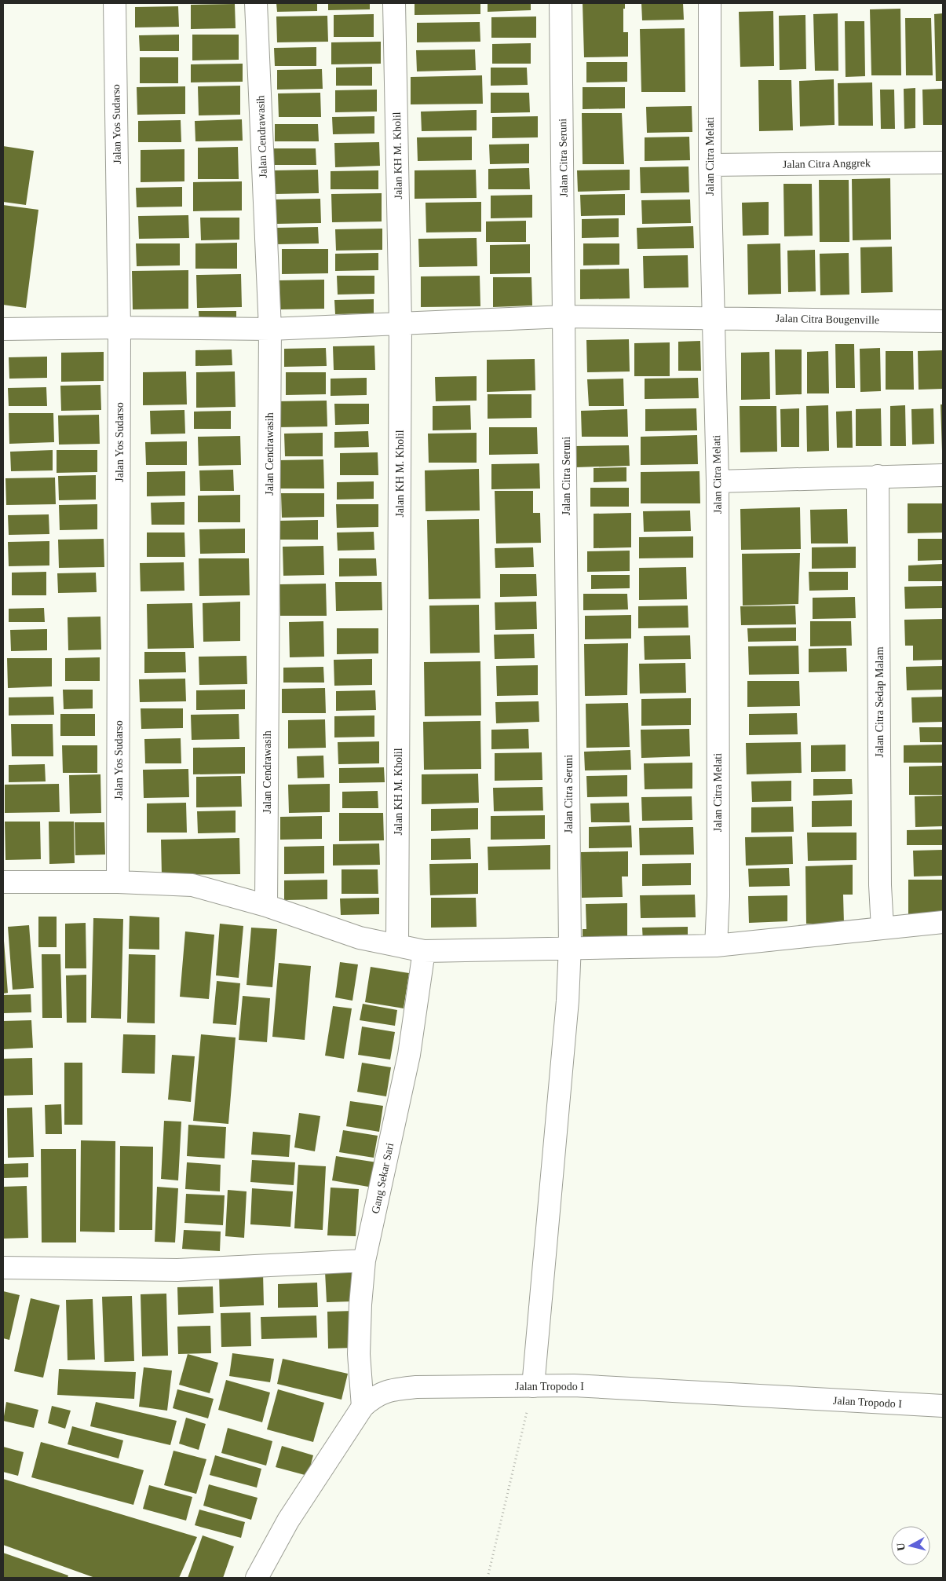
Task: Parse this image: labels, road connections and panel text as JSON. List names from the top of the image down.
{
  "streets": {
    "street": [
      "Jalan Yos Sudarso",
      "Jalan Cendrawasih",
      "Jalan KH M. Kholil",
      "Jalan Citra Melati",
      "Jalan Citra Seruni",
      "Jalan Citra Anggrek",
      "Jalan Citra Bougenville",
      "Jalan Citra Sedap Malam",
      "Gang Sekar Sari",
      "Jalan Tropodo I"
    ]
  },
  "crossings": [
    ["Jalan Yos Sudarso", "Jalan Citra Bougenville"],
    ["Jalan Cendrawasih", "Jalan Citra Bougenville"],
    ["Jalan KH M. Kholil", "Jalan Citra Bougenville"],
    ["Jalan Citra Melati", "Jalan Citra Anggrek"],
    ["Jalan Citra Melati", "Jalan Citra Bougenville"],
    ["Jalan Citra Seruni", "Jalan Citra Bougenville"],
    ["Jalan Citra Seruni", "Jalan Tropodo I"],
    ["Gang Sekar Sari", "Jalan Tropodo I"]
  ],
  "north": "left"
}
